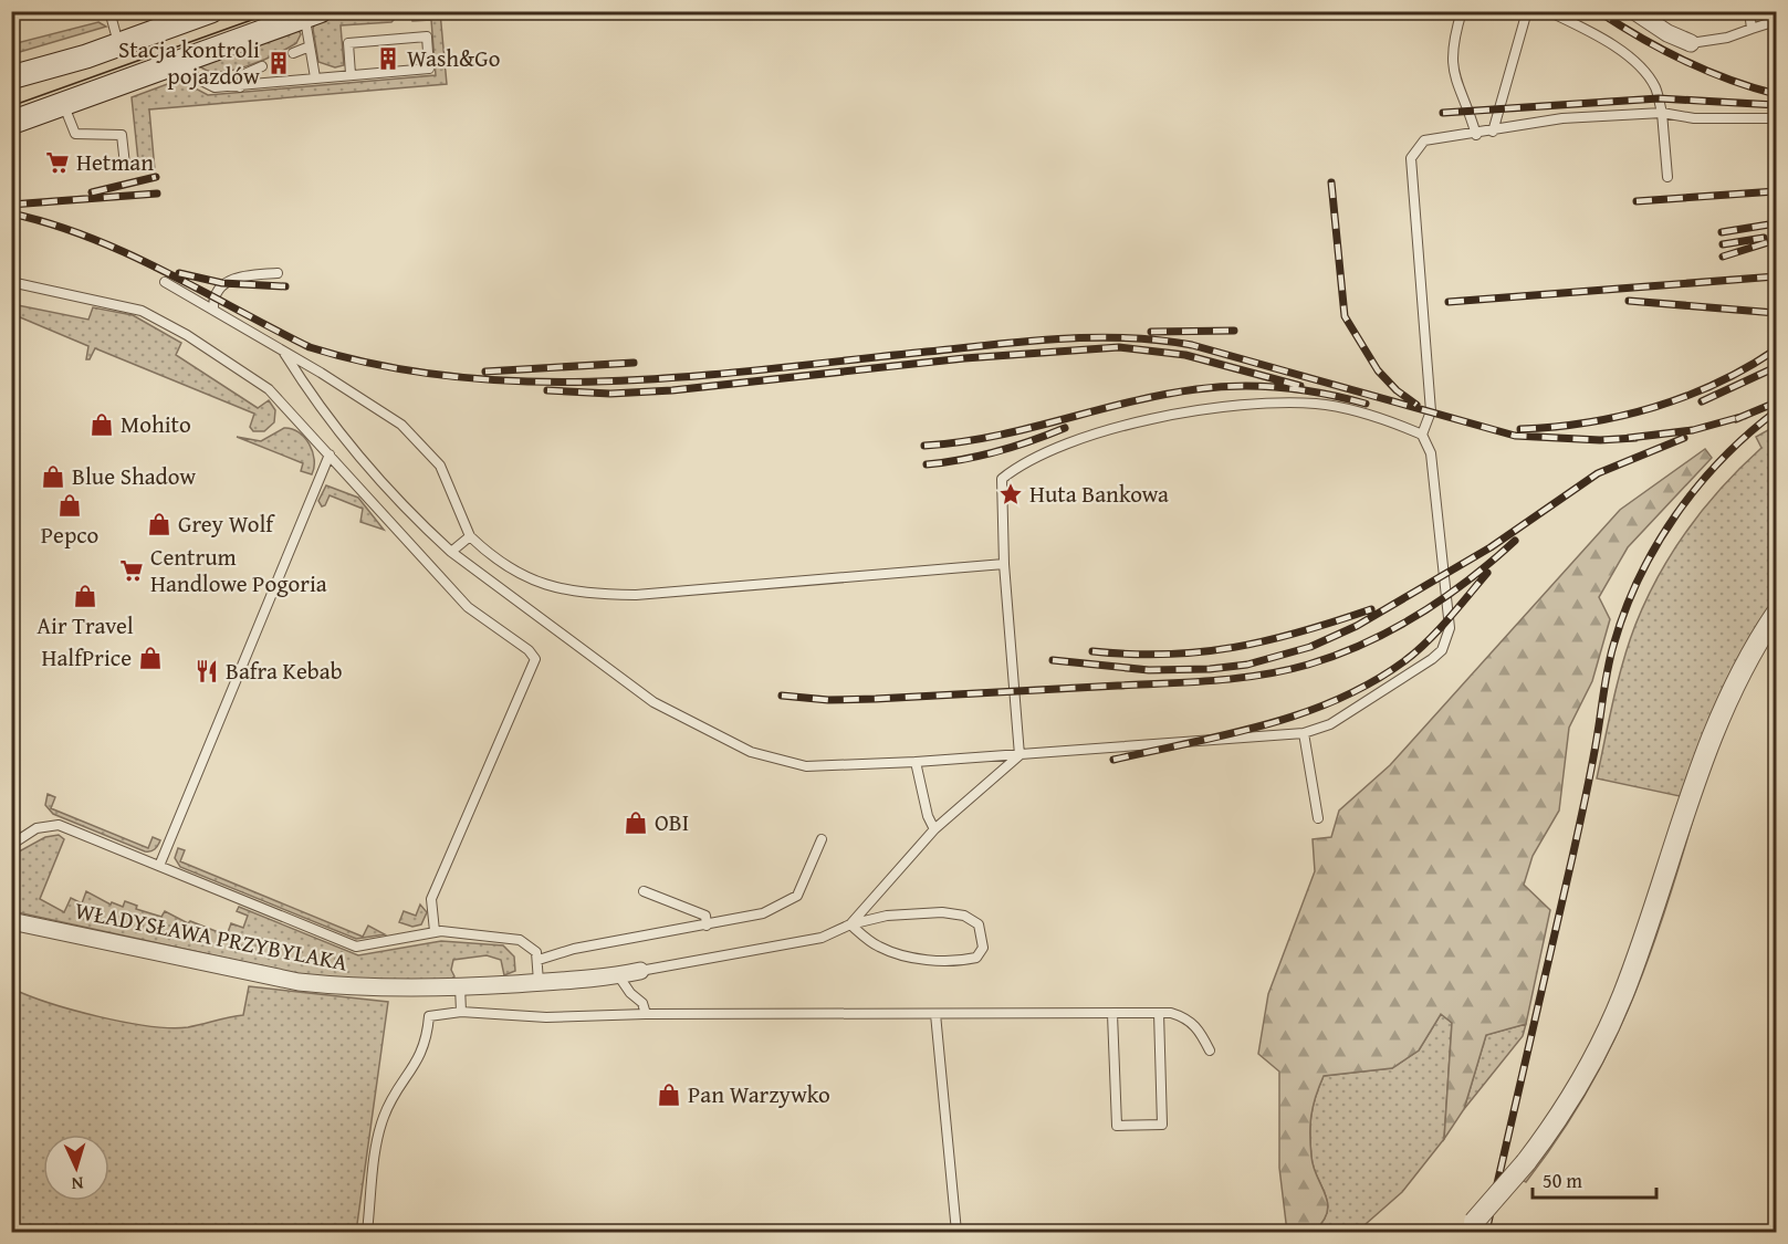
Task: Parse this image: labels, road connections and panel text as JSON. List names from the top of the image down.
{
  "streets": {
    "street": ["WŁADYSŁAWA PRZYBYLAKA"]
  },
  "places": {
    "building": ["Wash&Go", "Stacja kontroli pojazdów"],
    "supermarket": ["Hetman", "Centrum Handlowe Pogoria"],
    "shop": [
      "Mohito",
      "Blue Shadow",
      "Pepco",
      "Grey Wolf",
      "Air Travel",
      "HalfPrice",
      "OBI",
      "Pan Warzywko"
    ],
    "place": ["Huta Bankowa"],
    "restaurant": ["Bafra Kebab"]
  },
  "scale_bar": "50 m",
  "north": "bottom"
}
